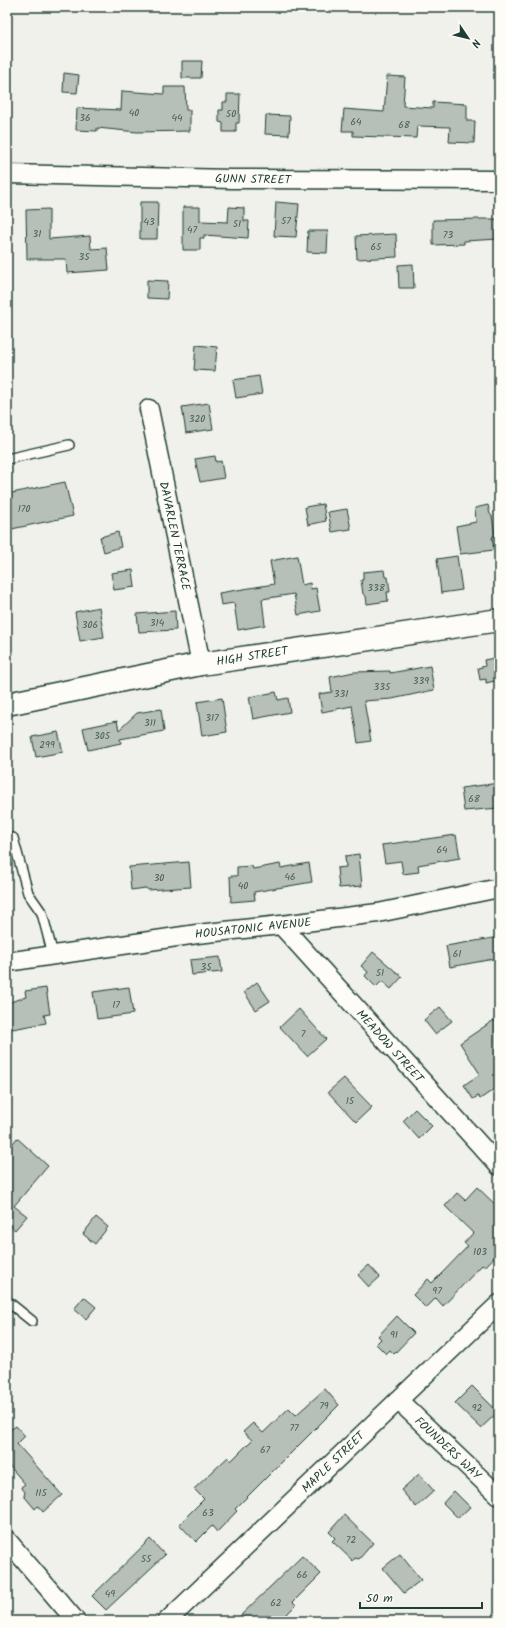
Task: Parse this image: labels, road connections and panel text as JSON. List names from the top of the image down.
{
  "streets": {
    "main road": ["HIGH STREET"],
    "street": [
      "GUNN STREET",
      "DAVARLEN TERRACE",
      "HOUSATONIC AVENUE",
      "MEADOW STREET",
      "FOUNDERS WAY",
      "MAPLE STREET"
    ]
  },
  "crossings": [
    ["DAVARLEN TERRACE", "HIGH STREET"],
    ["HOUSATONIC AVENUE", "MEADOW STREET"],
    ["FOUNDERS WAY", "MAPLE STREET"]
  ],
  "house_numbers": [
    "40",
    "50",
    "36",
    "44",
    "64",
    "68",
    "57",
    "43",
    "51",
    "47",
    "31",
    "73",
    "65",
    "35",
    "320",
    "170",
    "338",
    "314",
    "306",
    "339",
    "335",
    "331",
    "317",
    "311",
    "305",
    "299",
    "68",
    "64",
    "46",
    "30",
    "40",
    "61",
    "35",
    "51",
    "17",
    "7",
    "15",
    "103",
    "97",
    "91",
    "79",
    "92",
    "77",
    "67",
    "115",
    "63",
    "72",
    "55",
    "66",
    "49",
    "62"
  ],
  "scale_bar": "50 m",
  "north": "bottom right"
}
